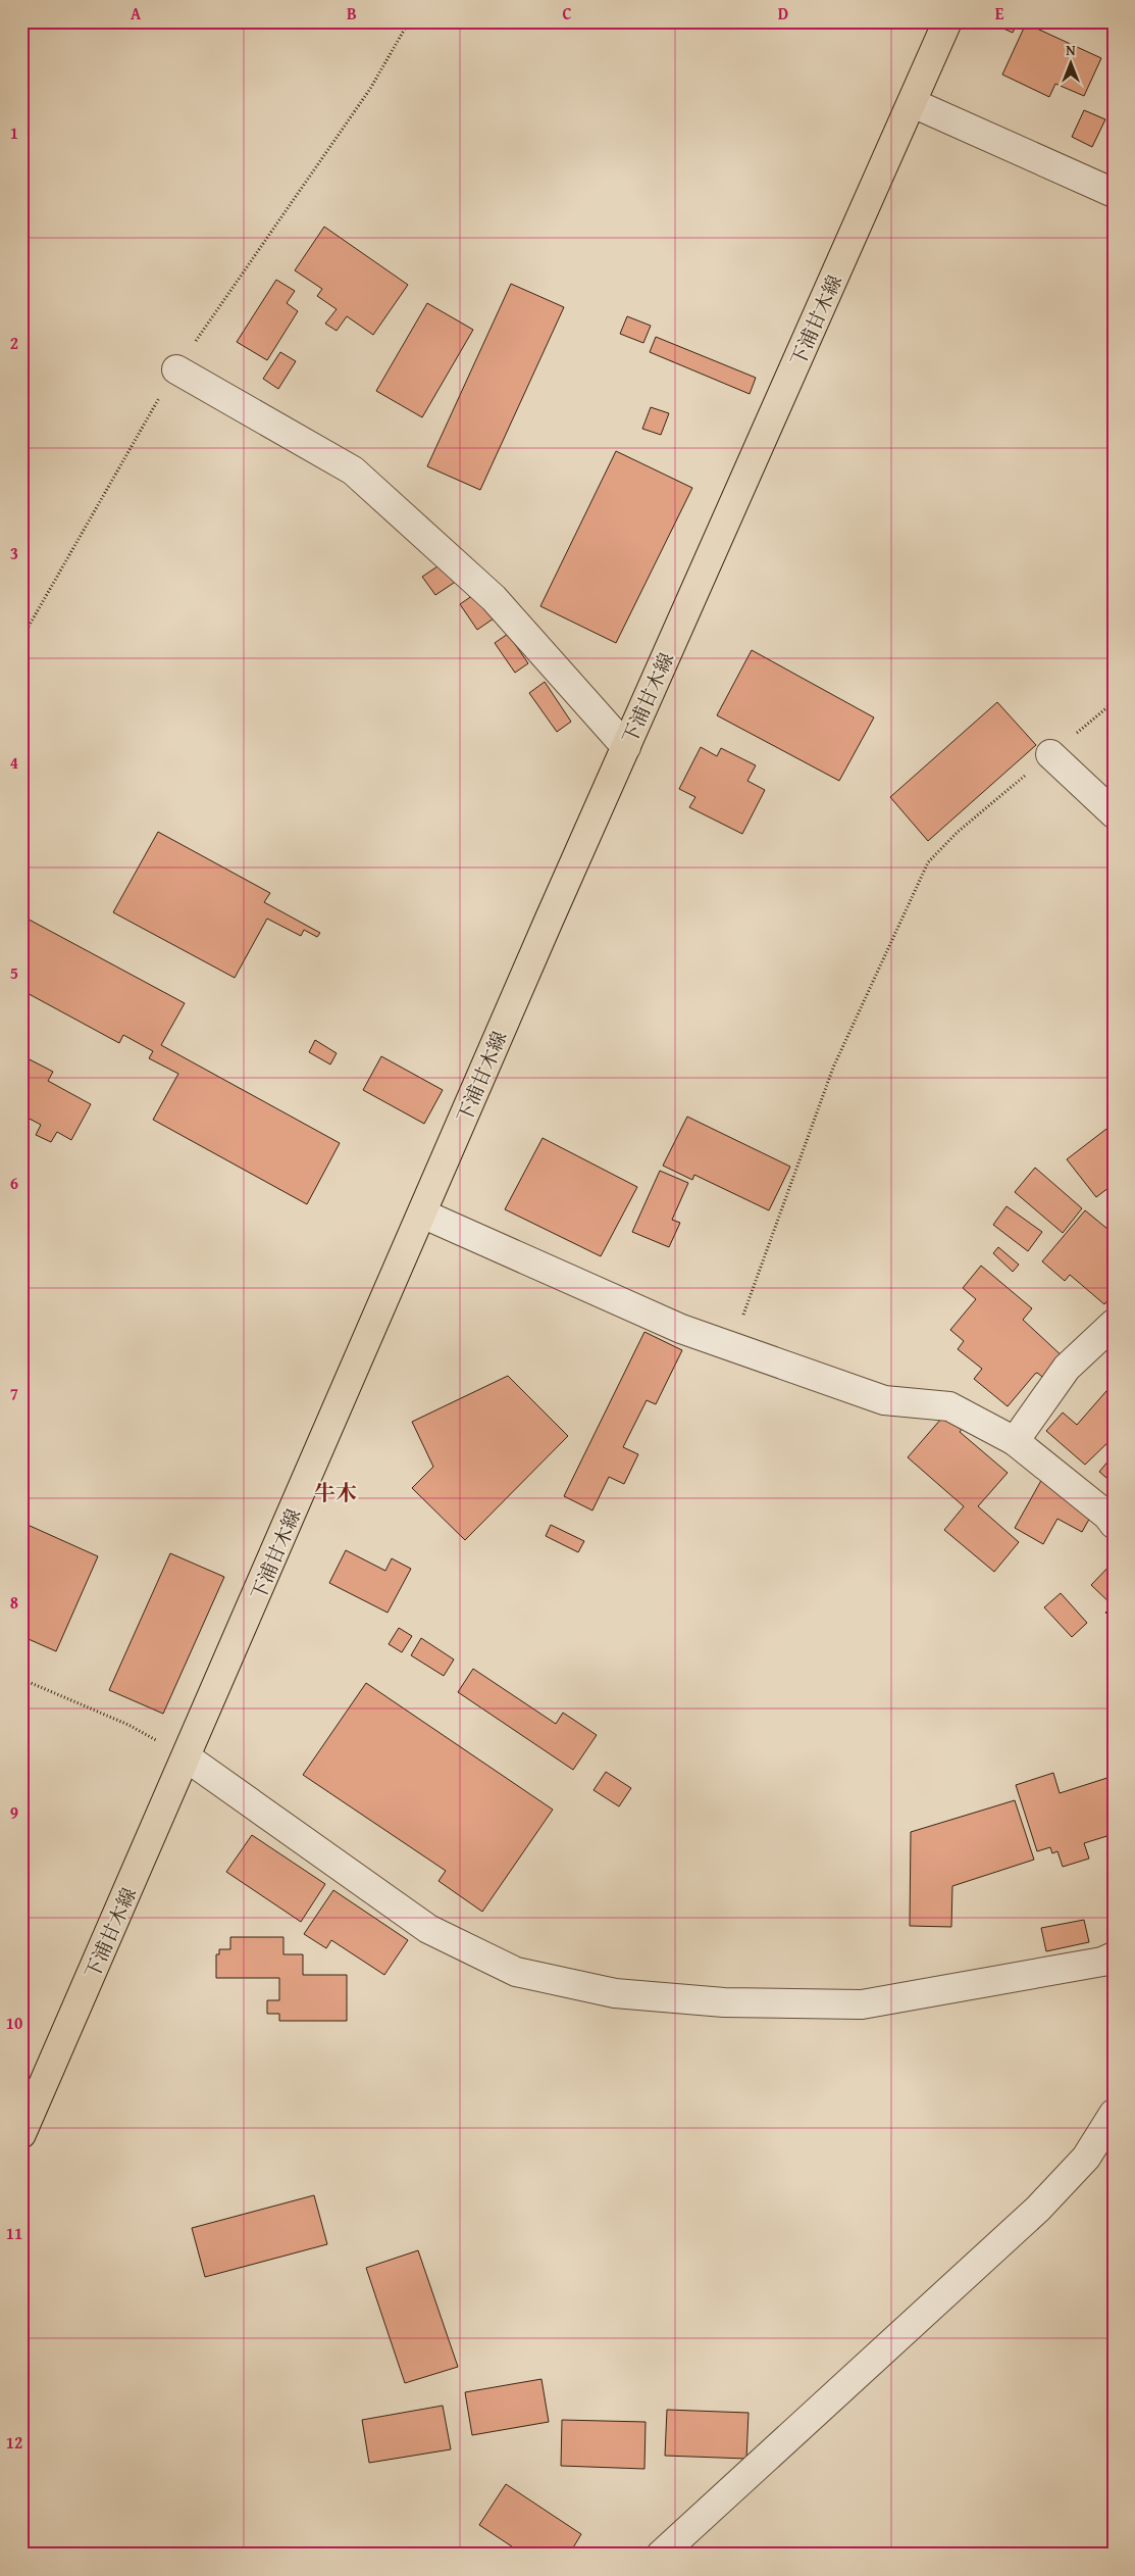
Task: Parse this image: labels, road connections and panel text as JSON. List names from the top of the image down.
{
  "streets": {
    "main road": ["下浦甘木線"]
  },
  "districts": ["牛木"],
  "north": "top",
  "grid": {
    "columns": [
      "A",
      "B",
      "C",
      "D",
      "E"
    ],
    "rows": [
      "1",
      "2",
      "3",
      "4",
      "5",
      "6",
      "7",
      "8",
      "9",
      "10",
      "11",
      "12"
    ]
  }
}
